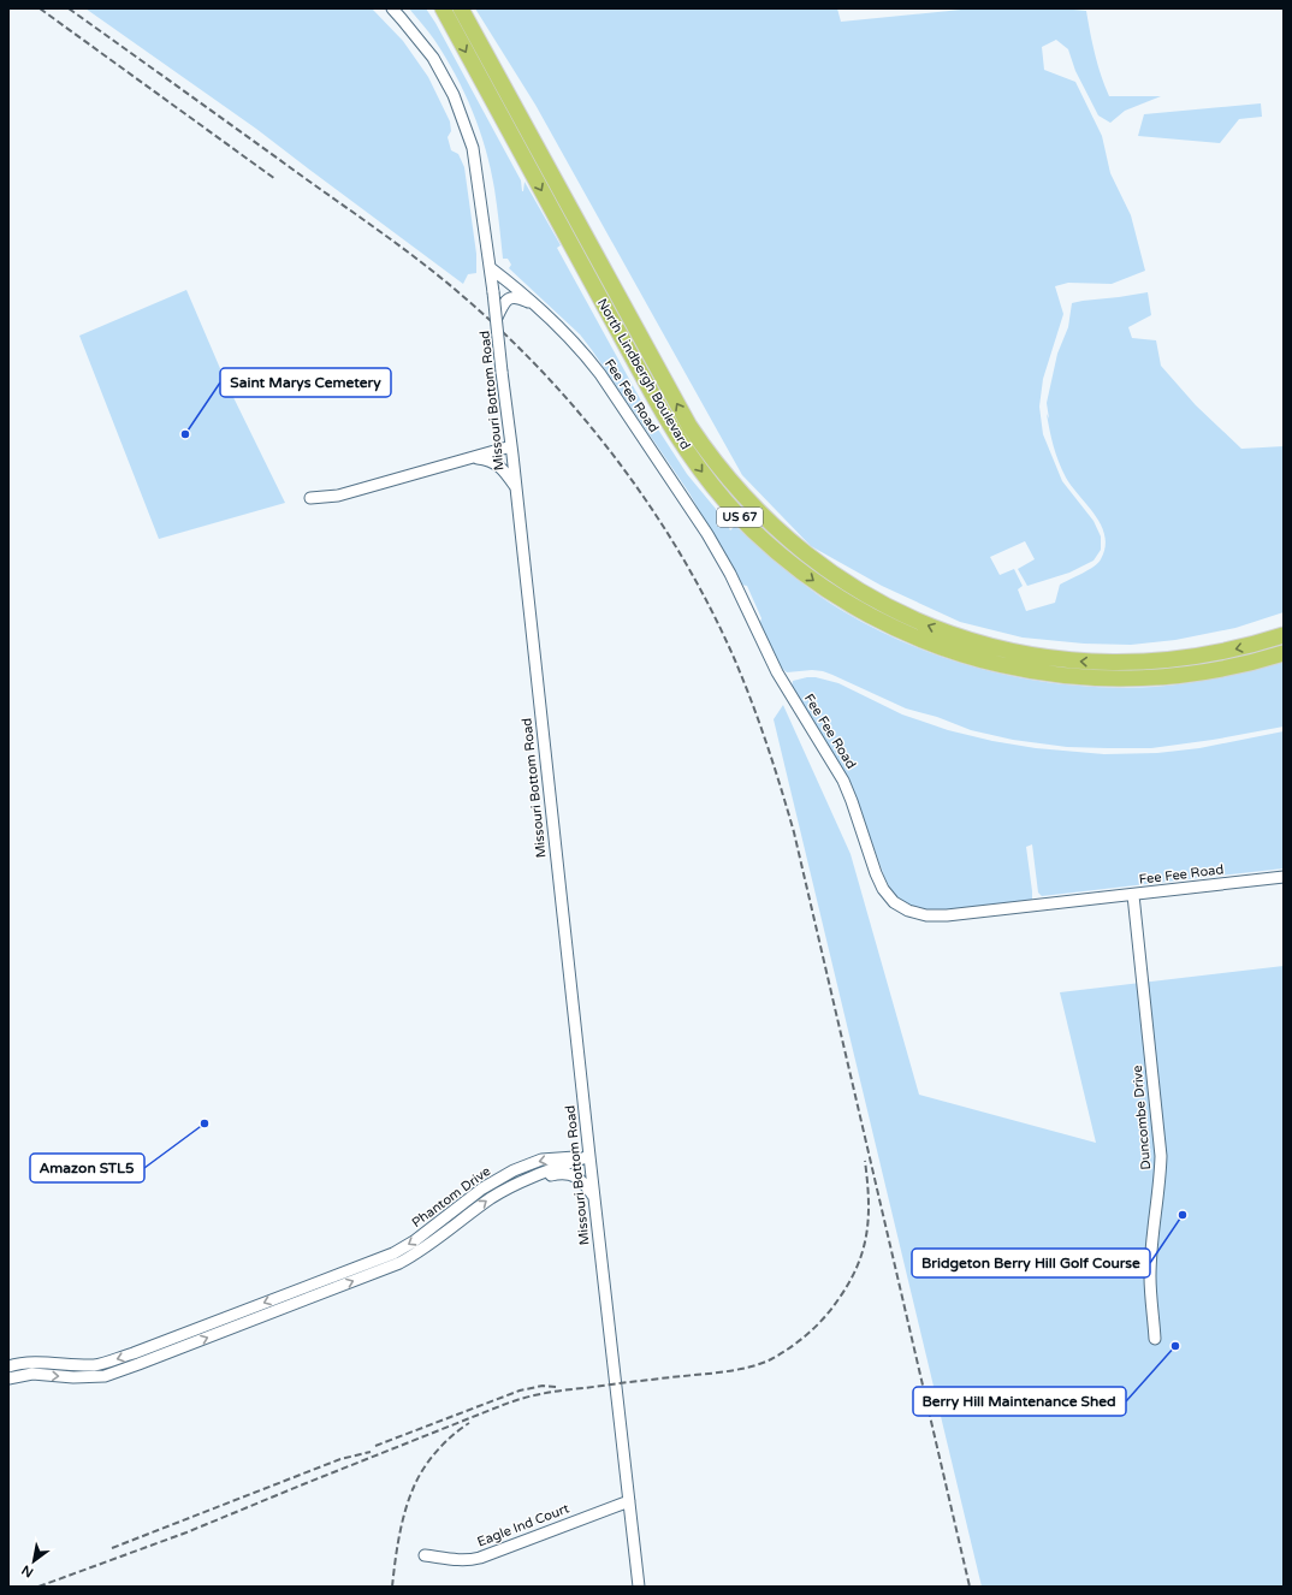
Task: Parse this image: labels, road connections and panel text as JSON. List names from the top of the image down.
{
  "streets": {
    "highway": ["North Lindbergh Boulevard", "US 67"],
    "street": [
      "Fee Fee Road",
      "Missouri Bottom Road",
      "Duncombe Drive",
      "Phantom Drive",
      "Eagle Ind Court"
    ]
  },
  "crossings": [
    ["Fee Fee Road", "Missouri Bottom Road"],
    ["Fee Fee Road", "Duncombe Drive"],
    ["Missouri Bottom Road", "Phantom Drive"],
    ["Missouri Bottom Road", "Eagle Ind Court"]
  ],
  "places": [
    "Saint Marys Cemetery",
    "Amazon STL5",
    "Bridgeton Berry Hill Golf Course",
    "Berry Hill Maintenance Shed"
  ],
  "north": "bottom left"
}
